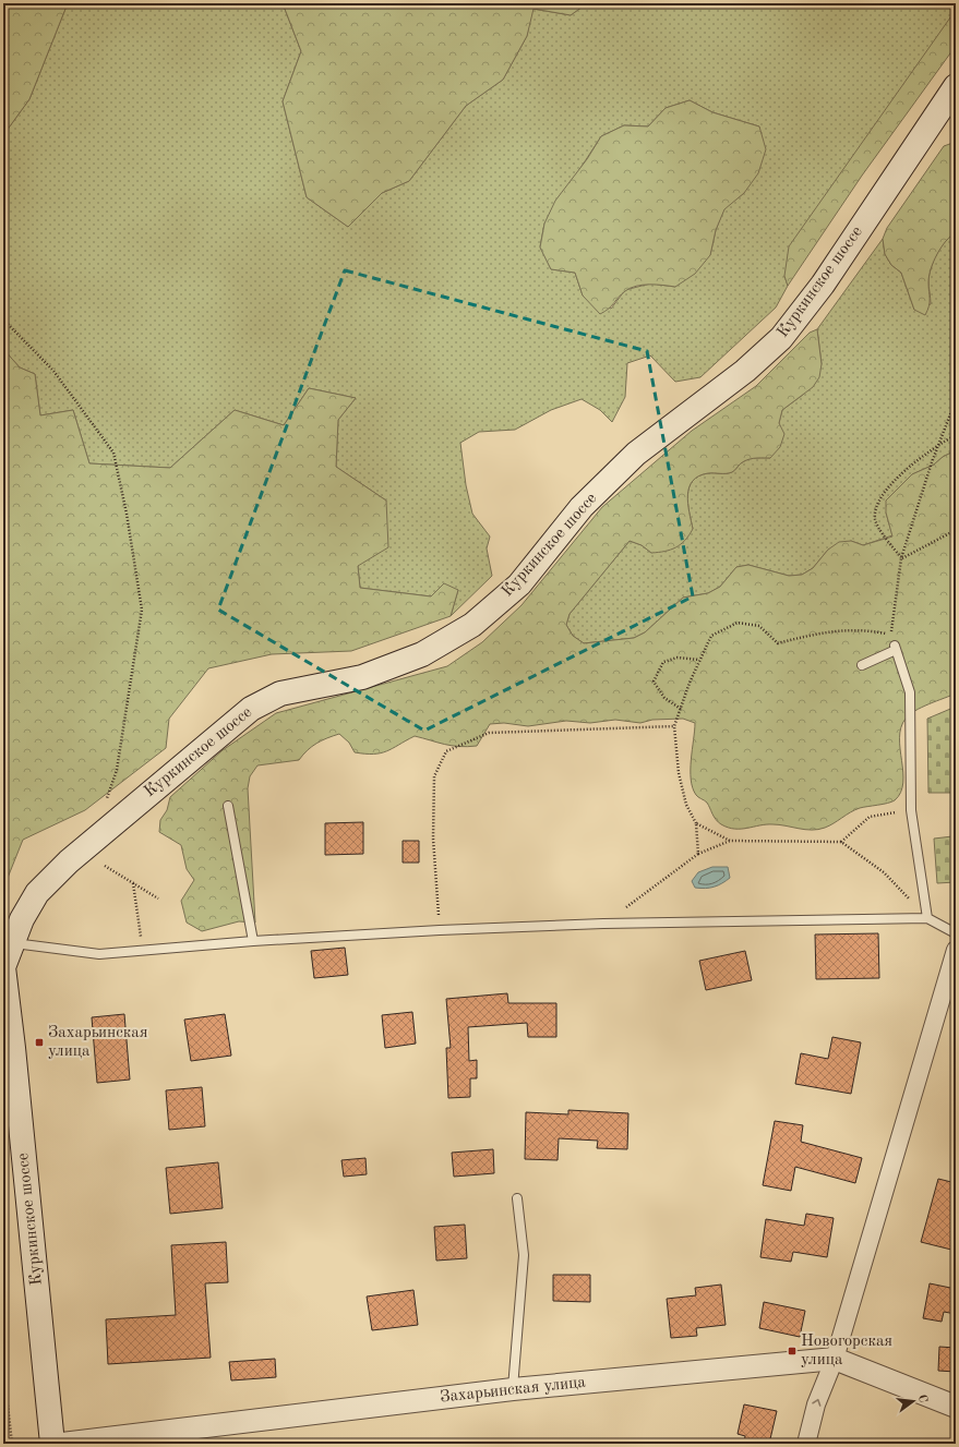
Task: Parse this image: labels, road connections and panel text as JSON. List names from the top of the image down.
{
  "streets": {
    "main road": ["Куркинское шоссе"],
    "street": ["Захарьинская улица"]
  },
  "places": {
    "transit": ["Захарьинская улица", "Новогорская улица"]
  },
  "north": "right"
}
